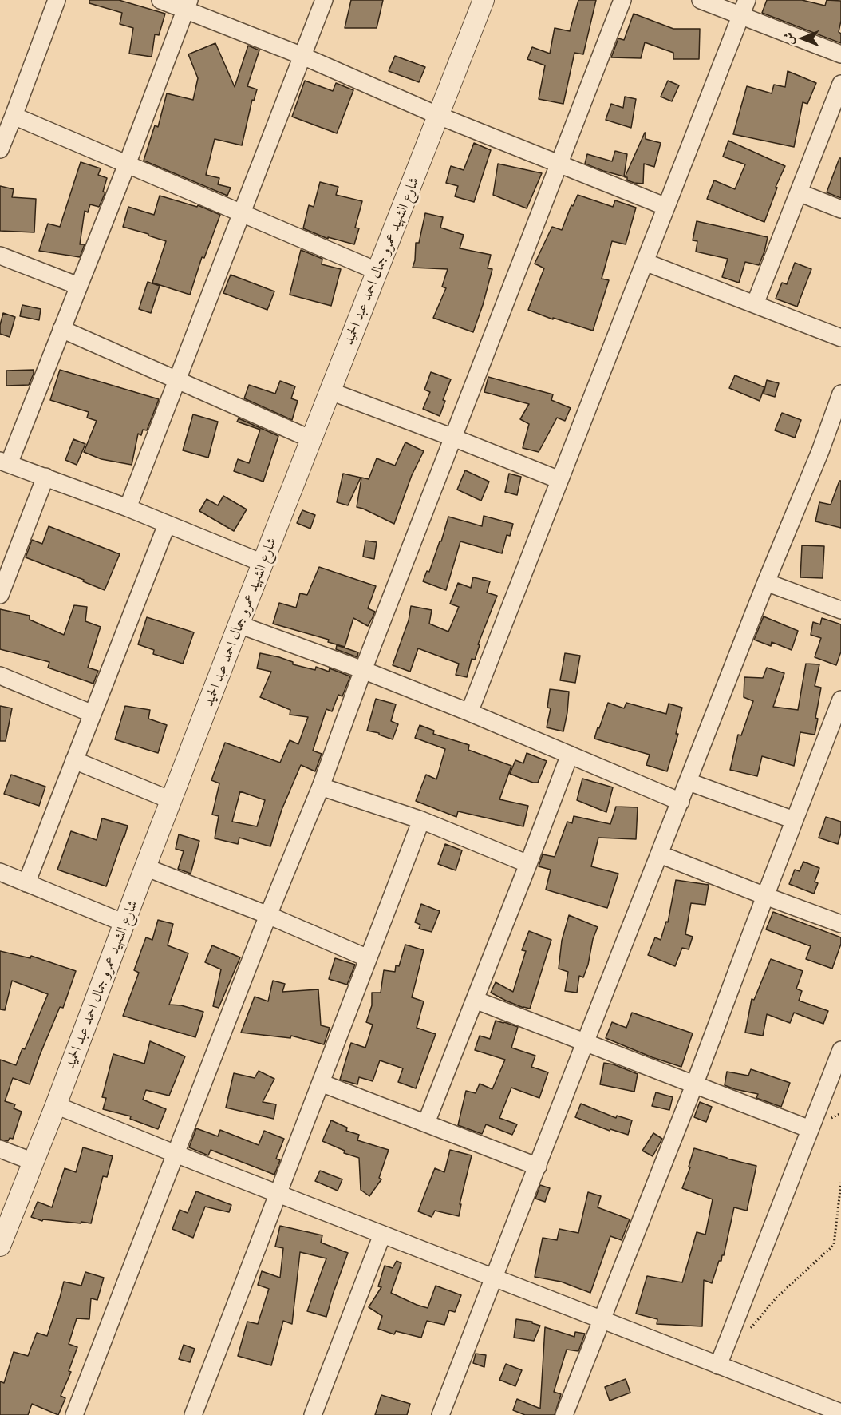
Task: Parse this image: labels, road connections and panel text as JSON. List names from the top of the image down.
{
  "streets": {
    "street": ["شارع الشهيد عمرو جمال احمد عبد الحميد"]
  },
  "north": "left"
}
